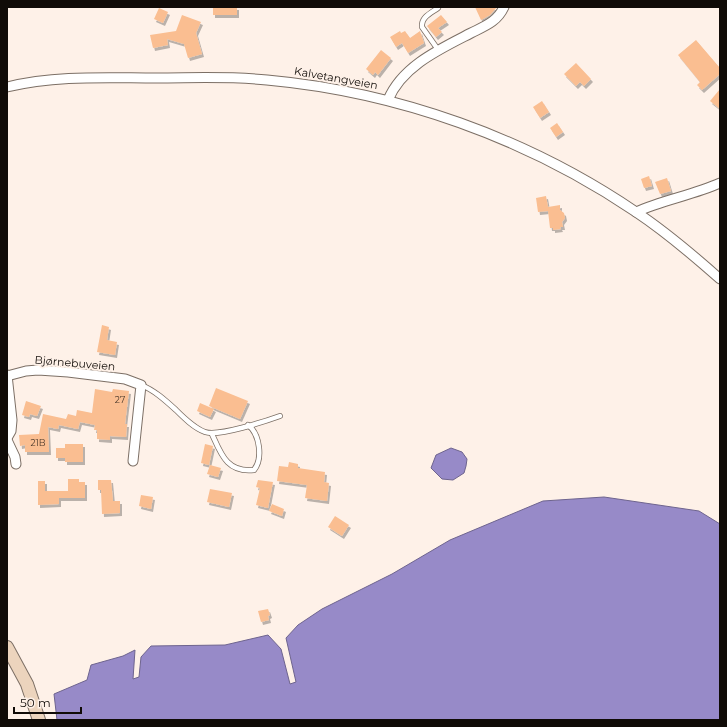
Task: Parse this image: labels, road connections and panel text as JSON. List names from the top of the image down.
{
  "streets": {
    "street": ["Kalvetangveien", "Bjørnebuveien"]
  },
  "house_numbers": ["27", "21B"],
  "scale_bar": "50 m"
}
